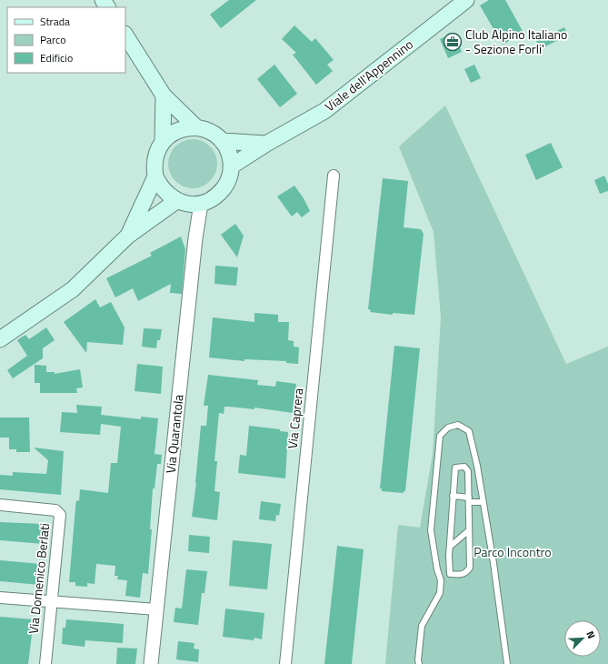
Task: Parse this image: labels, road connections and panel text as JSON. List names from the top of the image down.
{
  "streets": {
    "main road": ["Viale dell'Appennino"],
    "street": ["Via Caprera", "Via Quarantola", "Via Domenico Berlati"]
  },
  "crossings": [
    ["Viale dell'Appennino", "Via Quarantola"]
  ],
  "parks": ["Parco Incontro"],
  "places": {
    "office": ["Club Alpino Italiano - Sezione Forli'"]
  },
  "legend": ["Strada", "Parco", "Edificio"],
  "north": "top right"
}
